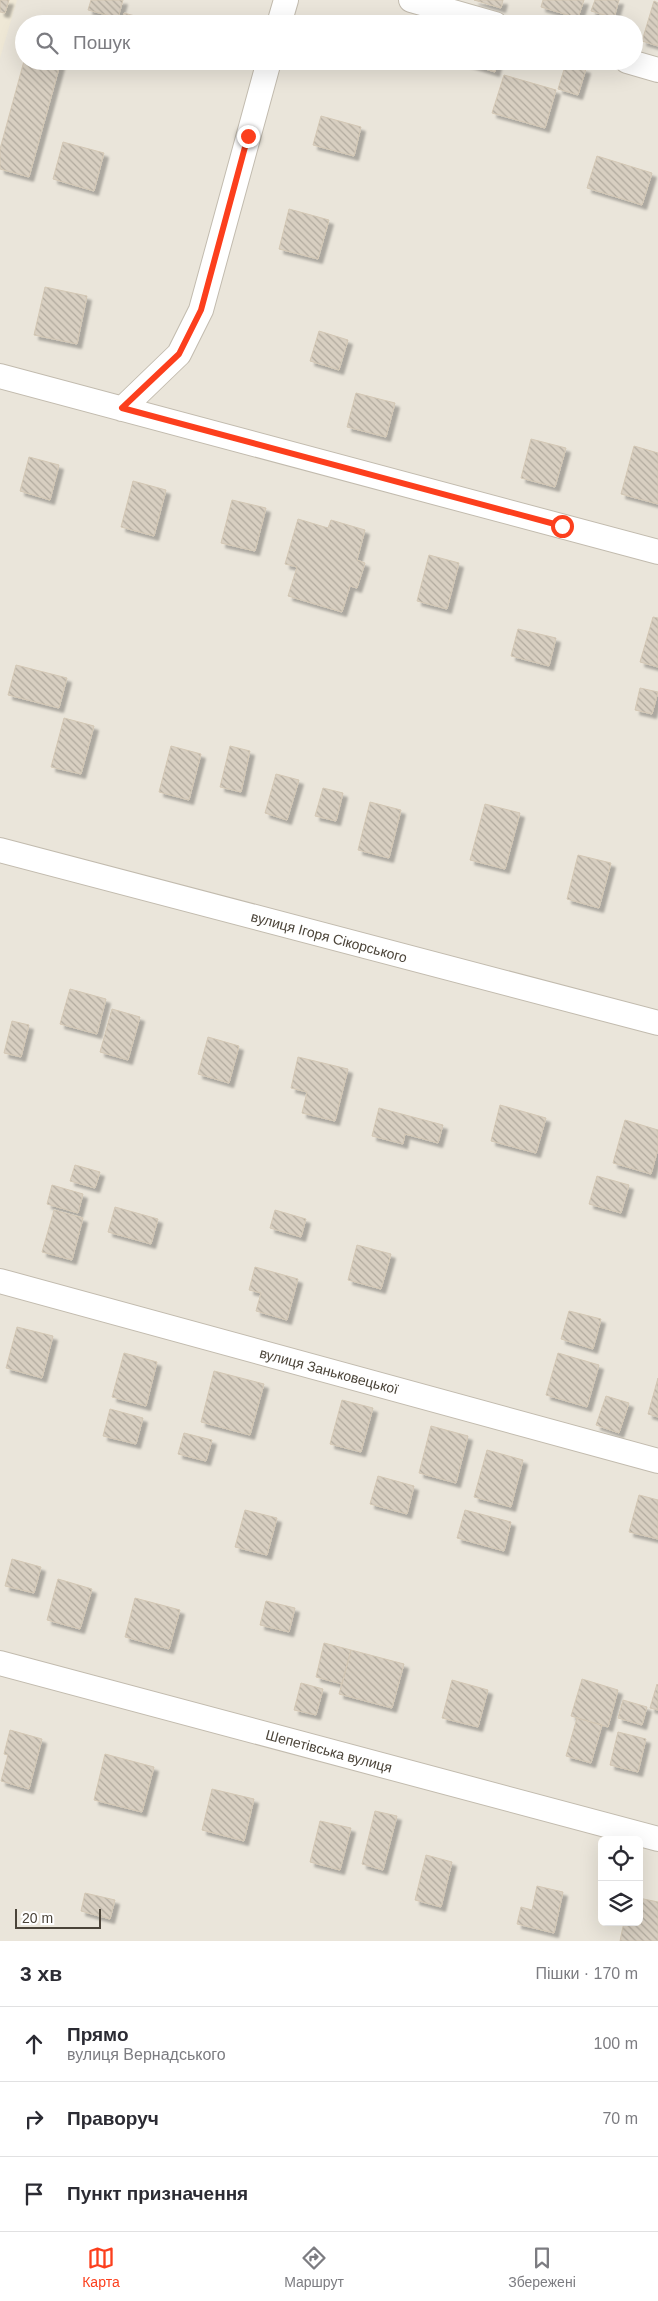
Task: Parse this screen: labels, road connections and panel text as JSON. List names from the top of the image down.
{
  "streets": {
    "street": ["вулиця Ігоря Сікорського", "вулиця Заньковецької", "Шепетівська вулиця"]
  },
  "scale_bar": "20 m",
  "page": {
    "search": "Пошук",
    "scale": "20 m",
    "heading": ["3 хв", "Пішки · 170 m"],
    "list": [
      ["Прямо", "вулиця Вернадського", "100 m"],
      ["Праворуч", "70 m"],
      "Пункт призначення"
    ],
    "nav": ["Карта", "Маршрут", "Збережені"]
  }
}
